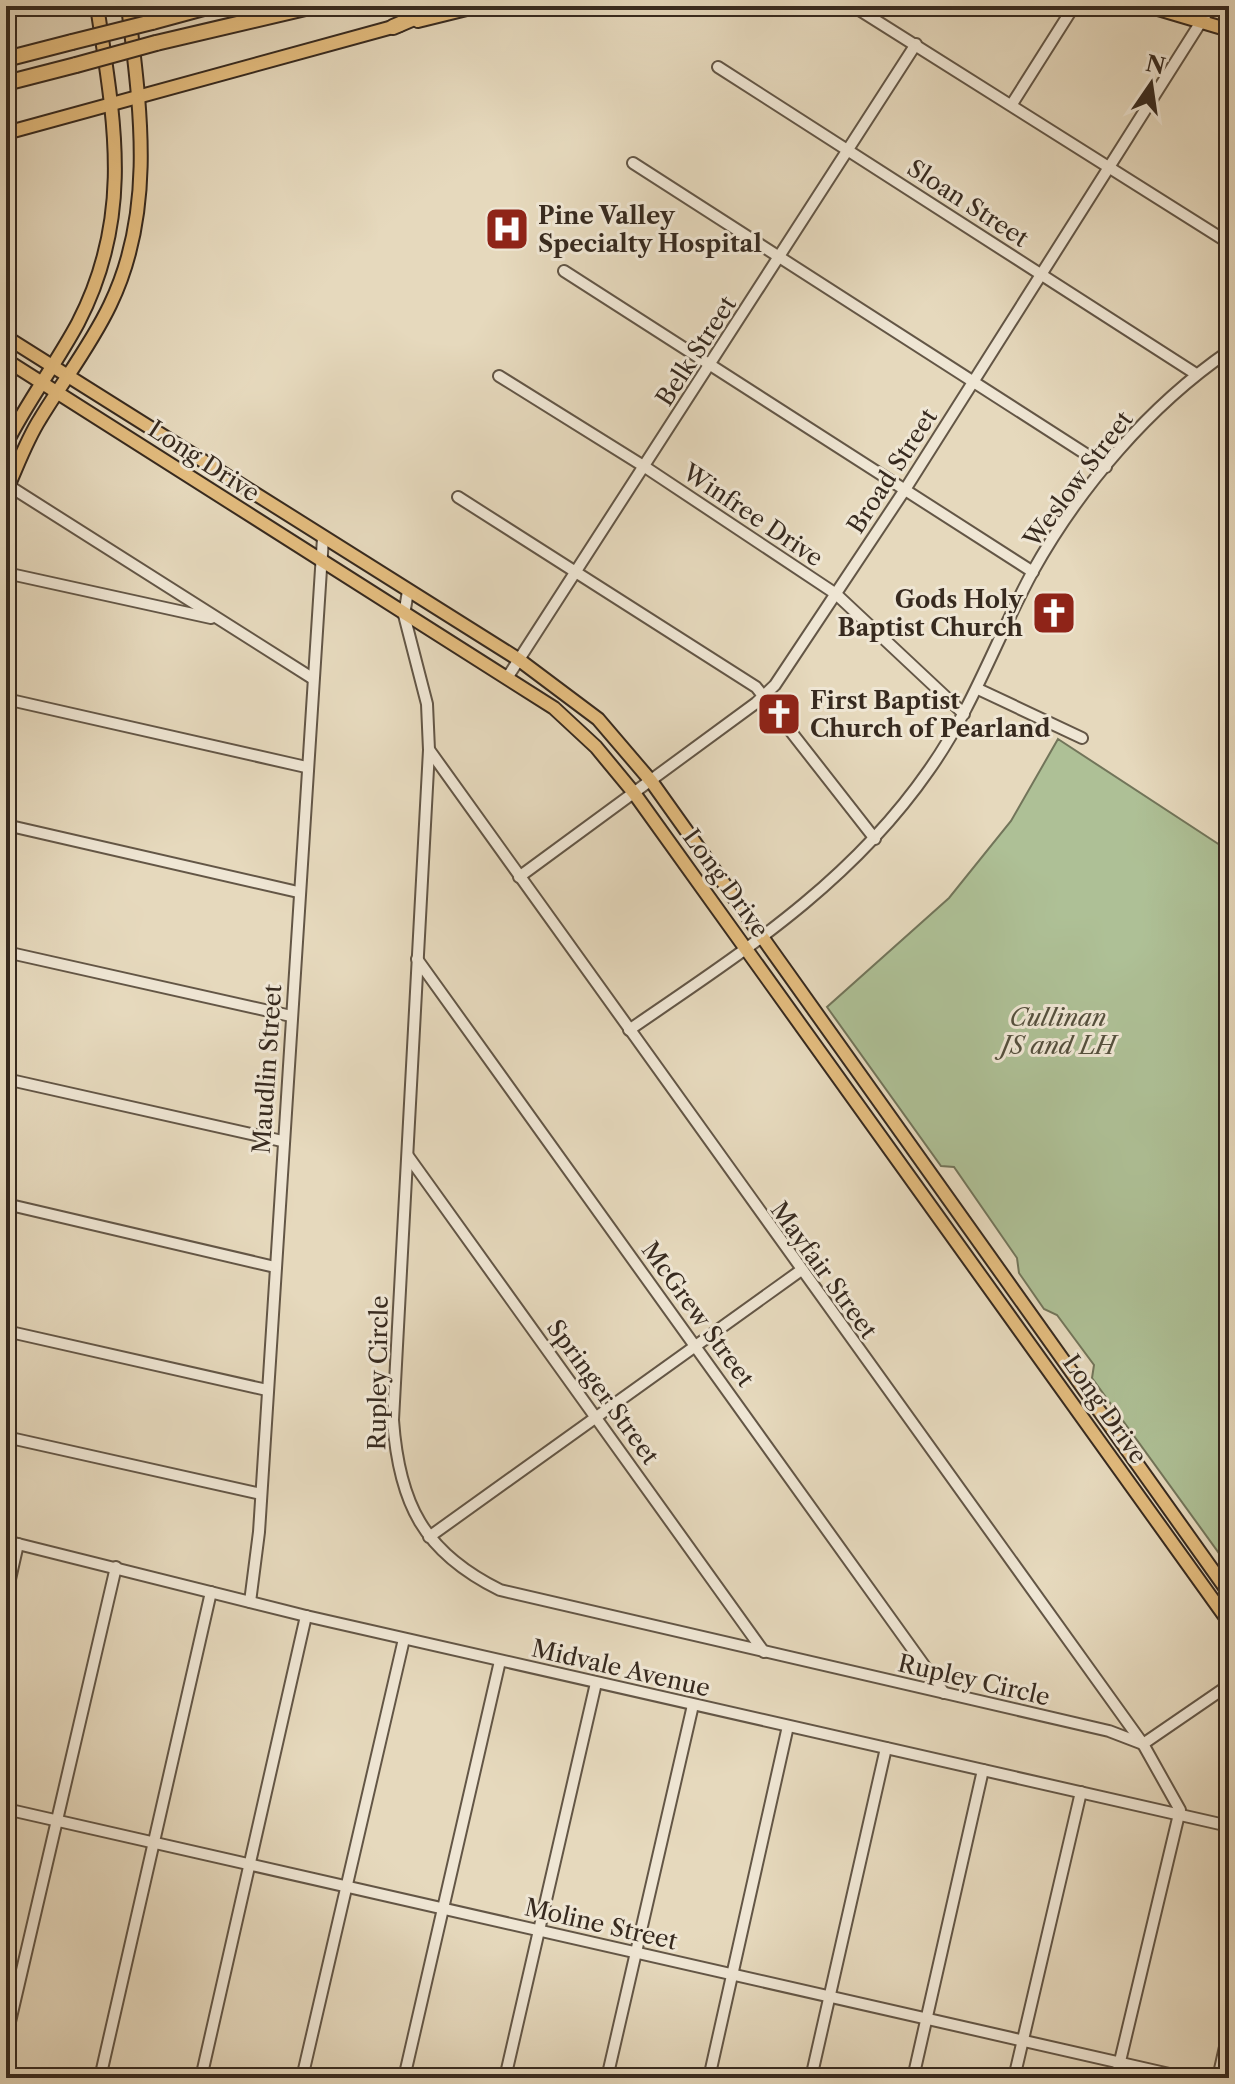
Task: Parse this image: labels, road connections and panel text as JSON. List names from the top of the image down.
{
  "streets": {
    "main road": ["Long Drive"],
    "street": [
      "Sloan Street",
      "Belk Street",
      "Broad Street",
      "Weslow Street",
      "Winfree Drive",
      "Maudlin Street",
      "Mayfair Street",
      "McGrew Street",
      "Rupley Circle",
      "Springer Street",
      "Midvale Avenue",
      "Moline Street"
    ]
  },
  "crossings": [
    ["Sloan Street", "Belk Street"],
    ["Sloan Street", "Broad Street"],
    ["Sloan Street", "Weslow Street"],
    ["Belk Street", "Long Drive"],
    ["Belk Street", "Winfree Drive"],
    ["Long Drive", "Broad Street"],
    ["Long Drive", "Weslow Street"],
    ["Long Drive", "Maudlin Street"],
    ["Long Drive", "Rupley Circle"],
    ["Broad Street", "Winfree Drive"],
    ["Broad Street", "Mayfair Street"],
    ["Weslow Street", "Winfree Drive"],
    ["Weslow Street", "Mayfair Street"],
    ["Maudlin Street", "Midvale Avenue"],
    ["Mayfair Street", "Rupley Circle"],
    ["Mayfair Street", "Midvale Avenue"],
    ["McGrew Street", "Rupley Circle"],
    ["Rupley Circle", "Springer Street"]
  ],
  "parks": ["Cullinan JS and LH"],
  "places": {
    "hospital": ["Pine Valley Specialty Hospital"],
    "church": ["Gods Holy Baptist Church", "First Baptist Church of Pearland"]
  },
  "north": "top"
}
